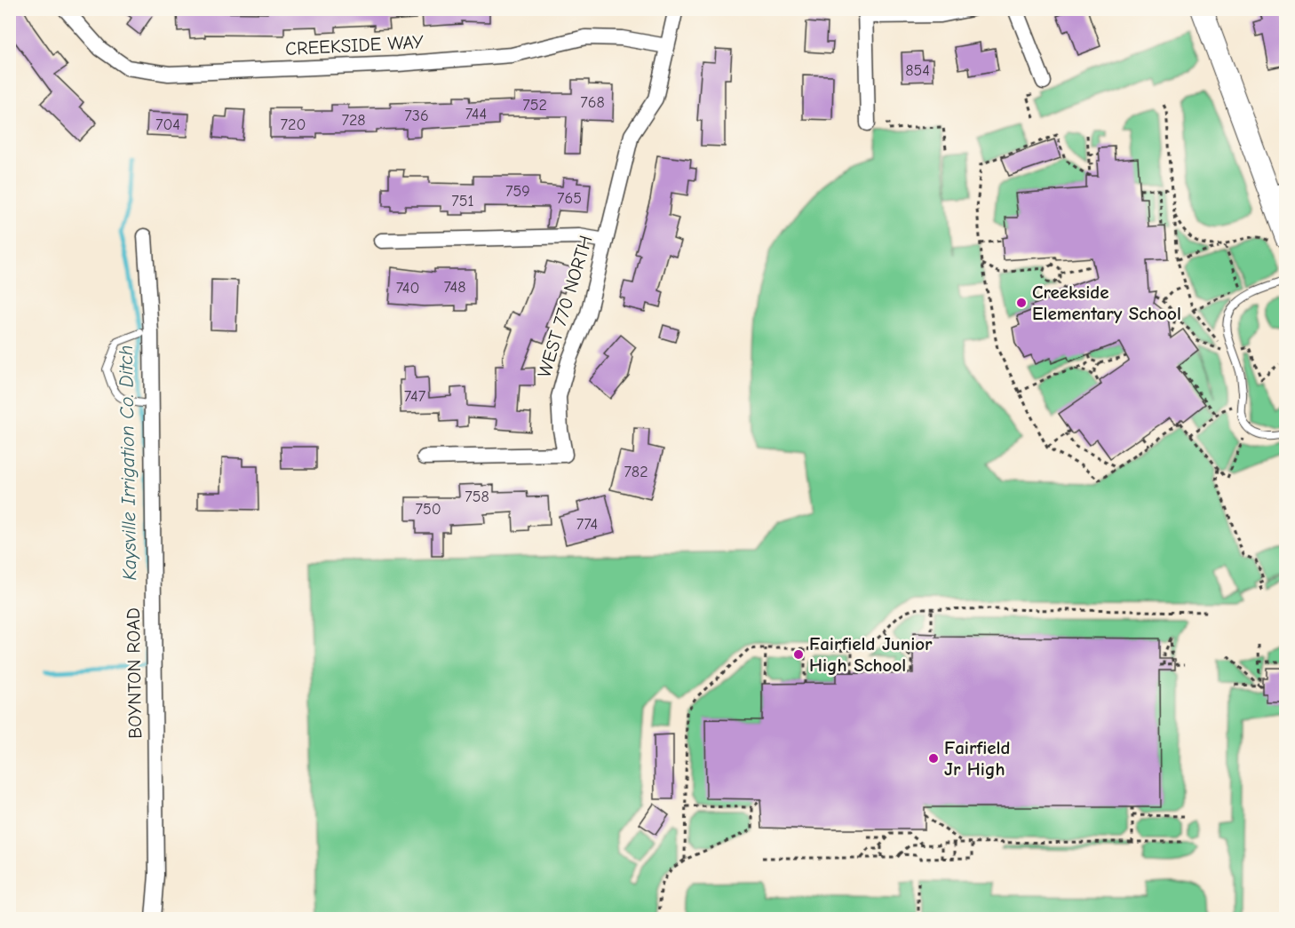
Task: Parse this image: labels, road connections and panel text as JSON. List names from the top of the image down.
{
  "streets": {
    "street": ["CREEKSIDE WAY", "WEST 770 NORTH", "BOYNTON ROAD"]
  },
  "crossings": [
    ["CREEKSIDE WAY", "WEST 770 NORTH"]
  ],
  "water": ["Kaysville Irrigation Co. Ditch"],
  "places": ["Creekside Elementary School", "Fairfield Junior High School", "Fairfield Jr High"],
  "house_numbers": [
    "854",
    "768",
    "752",
    "744",
    "736",
    "728",
    "704",
    "720",
    "759",
    "765",
    "751",
    "748",
    "740",
    "747",
    "782",
    "758",
    "750",
    "774"
  ]
}
